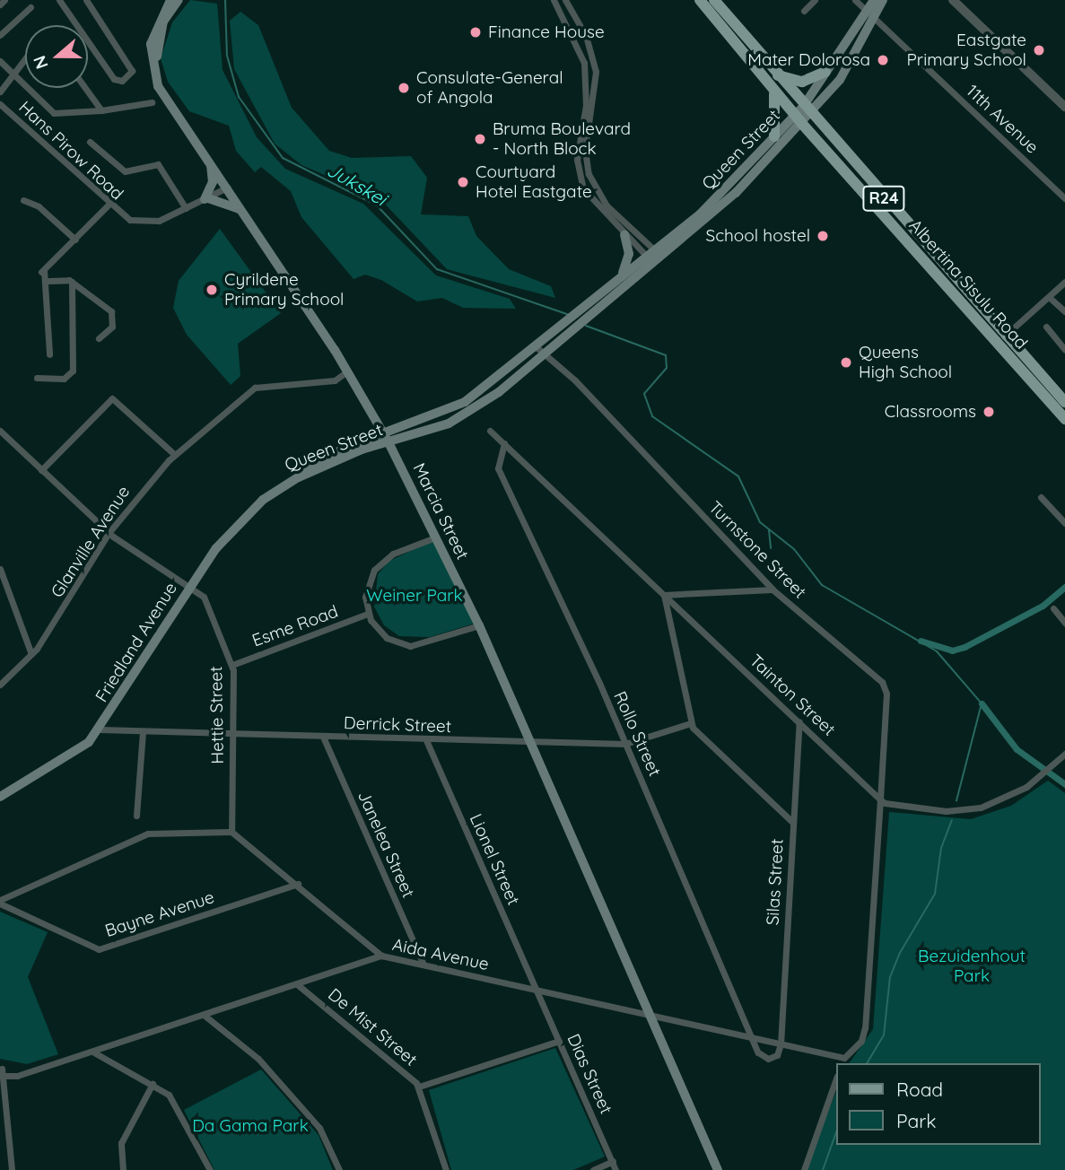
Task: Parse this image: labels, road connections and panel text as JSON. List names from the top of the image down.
{
  "streets": {
    "main road": [
      "Queen Street",
      "R24",
      "Albertina Sisulu Road",
      "Marcia Street",
      "Friedland Avenue"
    ],
    "street": [
      "11th Avenue",
      "Hans Pirow Road",
      "Glanville Avenue",
      "Turnstone Street",
      "Esme Road",
      "Tainton Street",
      "Hettie Street",
      "Derrick Street",
      "Rollo Street",
      "Janelea Street",
      "Lionel Street",
      "Silas Street",
      "Bayne Avenue",
      "Aida Avenue",
      "De Mist Street",
      "Dias Street"
    ]
  },
  "crossings": [
    ["11th Avenue", "Queen Street"],
    ["Queen Street", "Albertina Sisulu Road"],
    ["Queen Street", "Marcia Street"],
    ["Queen Street", "Turnstone Street"],
    ["Queen Street", "Friedland Avenue"],
    ["Hans Pirow Road", "Marcia Street"],
    ["Marcia Street", "Glanville Avenue"],
    ["Marcia Street", "Derrick Street"],
    ["Marcia Street", "Aida Avenue"],
    ["Glanville Avenue", "Hettie Street"],
    ["Turnstone Street", "Tainton Street"],
    ["Esme Road", "Hettie Street"],
    ["Friedland Avenue", "Hettie Street"],
    ["Friedland Avenue", "Derrick Street"],
    ["Tainton Street", "Rollo Street"],
    ["Tainton Street", "Silas Street"],
    ["Hettie Street", "Derrick Street"],
    ["Derrick Street", "Rollo Street"],
    ["Derrick Street", "Janelea Street"],
    ["Derrick Street", "Lionel Street"],
    ["Rollo Street", "Aida Avenue"],
    ["Janelea Street", "Aida Avenue"],
    ["Lionel Street", "Aida Avenue"],
    ["Lionel Street", "Dias Street"],
    ["Silas Street", "Aida Avenue"],
    ["Aida Avenue", "De Mist Street"],
    ["Aida Avenue", "Dias Street"]
  ],
  "water": ["Jukskei"],
  "parks": ["Weiner Park", "Bezuidenhout Park", "Da Gama Park"],
  "places": [
    "Finance House",
    "Eastgate Primary School",
    "Mater Dolorosa",
    "Consulate-General of Angola",
    "Bruma Boulevard - North Block",
    "Courtyard Hotel Eastgate",
    "School hostel",
    "Cyrildene Primary School",
    "Queens High School",
    "Classrooms"
  ],
  "legend": ["Road", "Park"],
  "north": "left"
}
